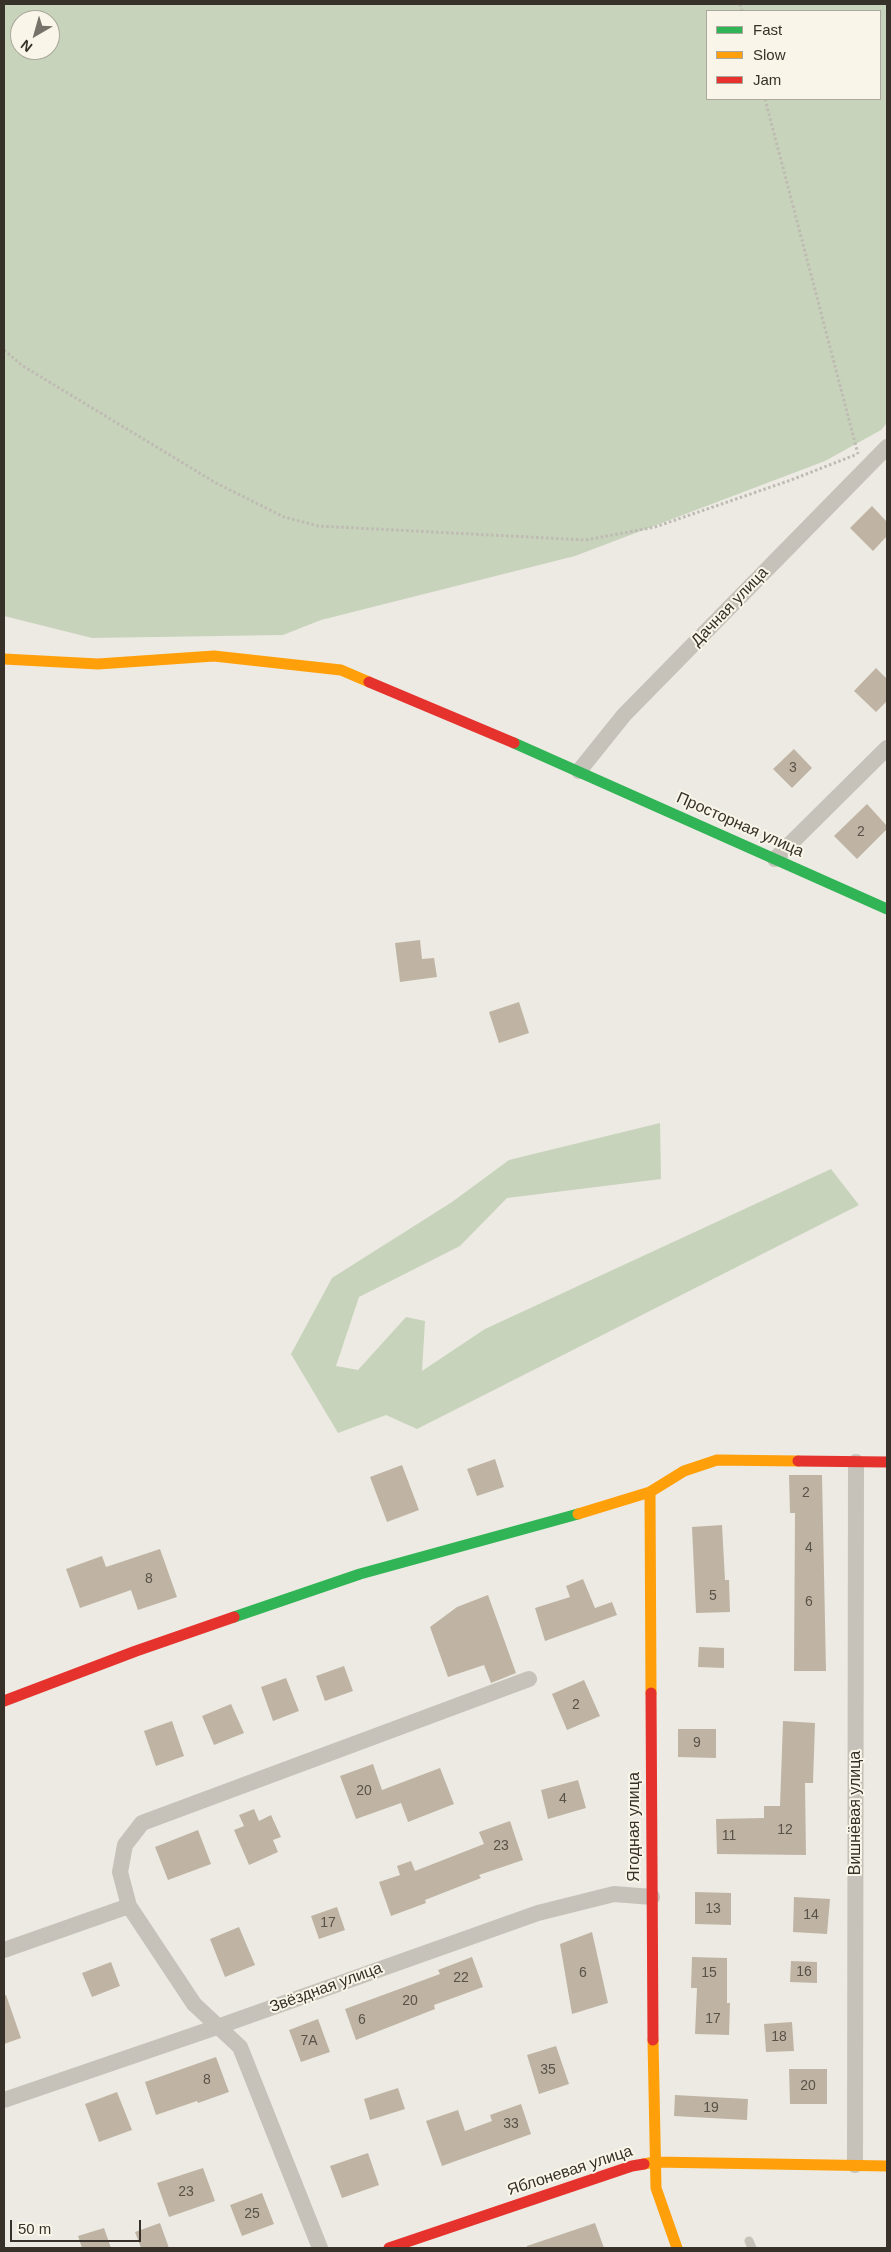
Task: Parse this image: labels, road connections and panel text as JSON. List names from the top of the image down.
{
  "streets": {
    "street": [
      "Дачная улица",
      "Просторная улица",
      "Вишнёвая улица",
      "Ягодная улица",
      "Звёздная улица",
      "Яблоневая улица"
    ]
  },
  "crossings": [
    ["Дачная улица", "Просторная улица"],
    ["Вишнёвая улица", "Яблоневая улица"],
    ["Ягодная улица", "Звёздная улица"],
    ["Ягодная улица", "Яблоневая улица"]
  ],
  "house_numbers": [
    "3",
    "2",
    "2",
    "4",
    "8",
    "5",
    "6",
    "2",
    "9",
    "20",
    "4",
    "12",
    "11",
    "23",
    "13",
    "14",
    "17",
    "16",
    "6",
    "15",
    "22",
    "20",
    "17",
    "6",
    "18",
    "7А",
    "35",
    "8",
    "20",
    "19",
    "33",
    "23",
    "25"
  ],
  "legend": ["Fast", "Slow", "Jam"],
  "scale_bar": "50 m",
  "north": "bottom left"
}
